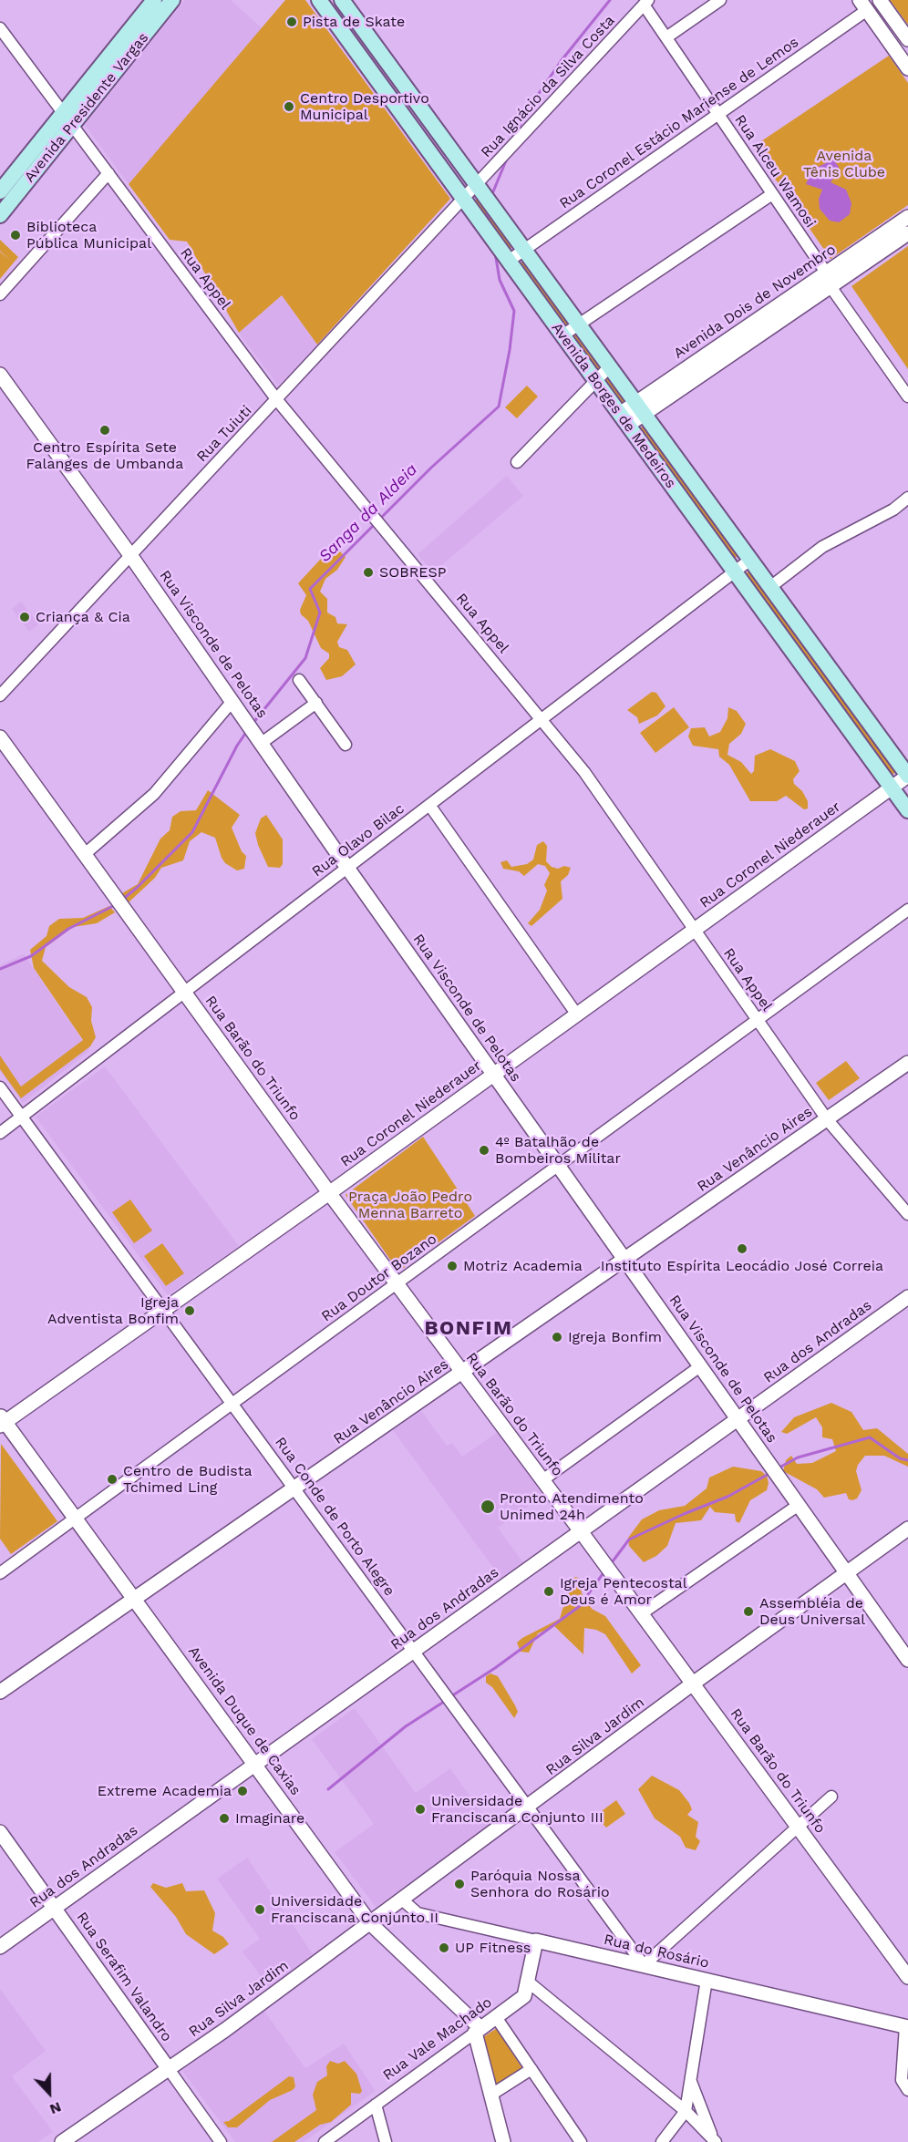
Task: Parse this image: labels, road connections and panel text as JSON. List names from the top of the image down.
{
  "streets": {
    "main road": ["Avenida Presidente Vargas", "Avenida Borges de Medeiros"],
    "street": [
      "Rua Ignácio da Silva Costa",
      "Rua Coronel Estácio Mariense de Lemos",
      "Rua Alceu Wamosi",
      "Rua Appel",
      "Avenida Dois de Novembro",
      "Rua Tuiuti",
      "Rua Visconde de Pelotas",
      "Rua Olavo Bilac",
      "Rua Coronel Niederauer",
      "Rua Barão do Triunfo",
      "Rua Venâncio Aires",
      "Rua Doutor Bozano",
      "Rua dos Andradas",
      "Rua Conde de Porto Alegre",
      "Avenida Duque de Caxias",
      "Rua Silva Jardim",
      "Rua do Rosário",
      "Rua Serafim Valandro",
      "Rua Vale Machado"
    ]
  },
  "crossings": [
    ["Rua Ignácio da Silva Costa", "Rua Alceu Wamosi"],
    ["Rua Ignácio da Silva Costa", "Avenida Borges de Medeiros"],
    ["Rua Ignácio da Silva Costa", "Rua Tuiuti"],
    ["Avenida Presidente Vargas", "Rua Appel"],
    ["Rua Coronel Estácio Mariense de Lemos", "Rua Alceu Wamosi"],
    ["Rua Coronel Estácio Mariense de Lemos", "Avenida Borges de Medeiros"],
    ["Rua Alceu Wamosi", "Avenida Dois de Novembro"],
    ["Rua Appel", "Rua Tuiuti"],
    ["Rua Appel", "Rua Olavo Bilac"],
    ["Rua Appel", "Rua Coronel Niederauer"],
    ["Rua Appel", "Rua Venâncio Aires"],
    ["Rua Appel", "Rua Doutor Bozano"],
    ["Avenida Dois de Novembro", "Avenida Borges de Medeiros"],
    ["Avenida Borges de Medeiros", "Rua Tuiuti"],
    ["Avenida Borges de Medeiros", "Rua Olavo Bilac"],
    ["Avenida Borges de Medeiros", "Rua Coronel Niederauer"],
    ["Rua Tuiuti", "Rua Visconde de Pelotas"],
    ["Rua Visconde de Pelotas", "Rua Olavo Bilac"],
    ["Rua Visconde de Pelotas", "Rua Coronel Niederauer"],
    ["Rua Visconde de Pelotas", "Rua Venâncio Aires"],
    ["Rua Visconde de Pelotas", "Rua Doutor Bozano"],
    ["Rua Visconde de Pelotas", "Rua dos Andradas"],
    ["Rua Visconde de Pelotas", "Rua Silva Jardim"],
    ["Rua Olavo Bilac", "Rua Barão do Triunfo"],
    ["Rua Olavo Bilac", "Rua Conde de Porto Alegre"],
    ["Rua Coronel Niederauer", "Rua Barão do Triunfo"],
    ["Rua Coronel Niederauer", "Rua Conde de Porto Alegre"],
    ["Rua Coronel Niederauer", "Avenida Duque de Caxias"],
    ["Rua Barão do Triunfo", "Rua Venâncio Aires"],
    ["Rua Barão do Triunfo", "Rua Doutor Bozano"],
    ["Rua Barão do Triunfo", "Rua dos Andradas"],
    ["Rua Barão do Triunfo", "Rua Silva Jardim"],
    ["Rua Venâncio Aires", "Rua Conde de Porto Alegre"],
    ["Rua Venâncio Aires", "Avenida Duque de Caxias"],
    ["Rua Doutor Bozano", "Rua Conde de Porto Alegre"],
    ["Rua Doutor Bozano", "Avenida Duque de Caxias"],
    ["Rua dos Andradas", "Rua Conde de Porto Alegre"],
    ["Rua dos Andradas", "Avenida Duque de Caxias"],
    ["Rua dos Andradas", "Rua Serafim Valandro"],
    ["Rua Conde de Porto Alegre", "Rua Silva Jardim"],
    ["Rua Conde de Porto Alegre", "Rua do Rosário"],
    ["Avenida Duque de Caxias", "Rua Silva Jardim"],
    ["Avenida Duque de Caxias", "Rua Vale Machado"],
    ["Rua Silva Jardim", "Rua do Rosário"],
    ["Rua Silva Jardim", "Rua Serafim Valandro"],
    ["Rua do Rosário", "Rua Vale Machado"]
  ],
  "districts": ["BONFIM"],
  "water": ["Sanga da Aldeia"],
  "parks": ["Avenida Tênis Clube", "Praça João Pedro Menna Barreto"],
  "places": [
    "Pista de Skate",
    "Centro Desportivo Municipal",
    "Biblioteca Pública Municipal",
    "Centro Espírita Sete Falanges de Umbanda",
    "SOBRESP",
    "Criança & Cia",
    "4º Batalhão de Bombeiros Militar",
    "Instituto Espírita Leocádio José Correia",
    "Motriz Academia",
    "Igreja Adventista Bonfim",
    "Igreja Bonfim",
    "Centro de Budista Tchimed Ling",
    "Pronto Atendimento Unimed 24h",
    "Igreja Pentecostal Deus é Amor",
    "Assembléia de Deus Universal",
    "Extreme Academia",
    "Universidade Franciscana Conjunto III",
    "Imaginare",
    "Paróquia Nossa Senhora do Rosário",
    "Universidade Franciscana Conjunto II",
    "UP Fitness"
  ],
  "north": "bottom"
}
